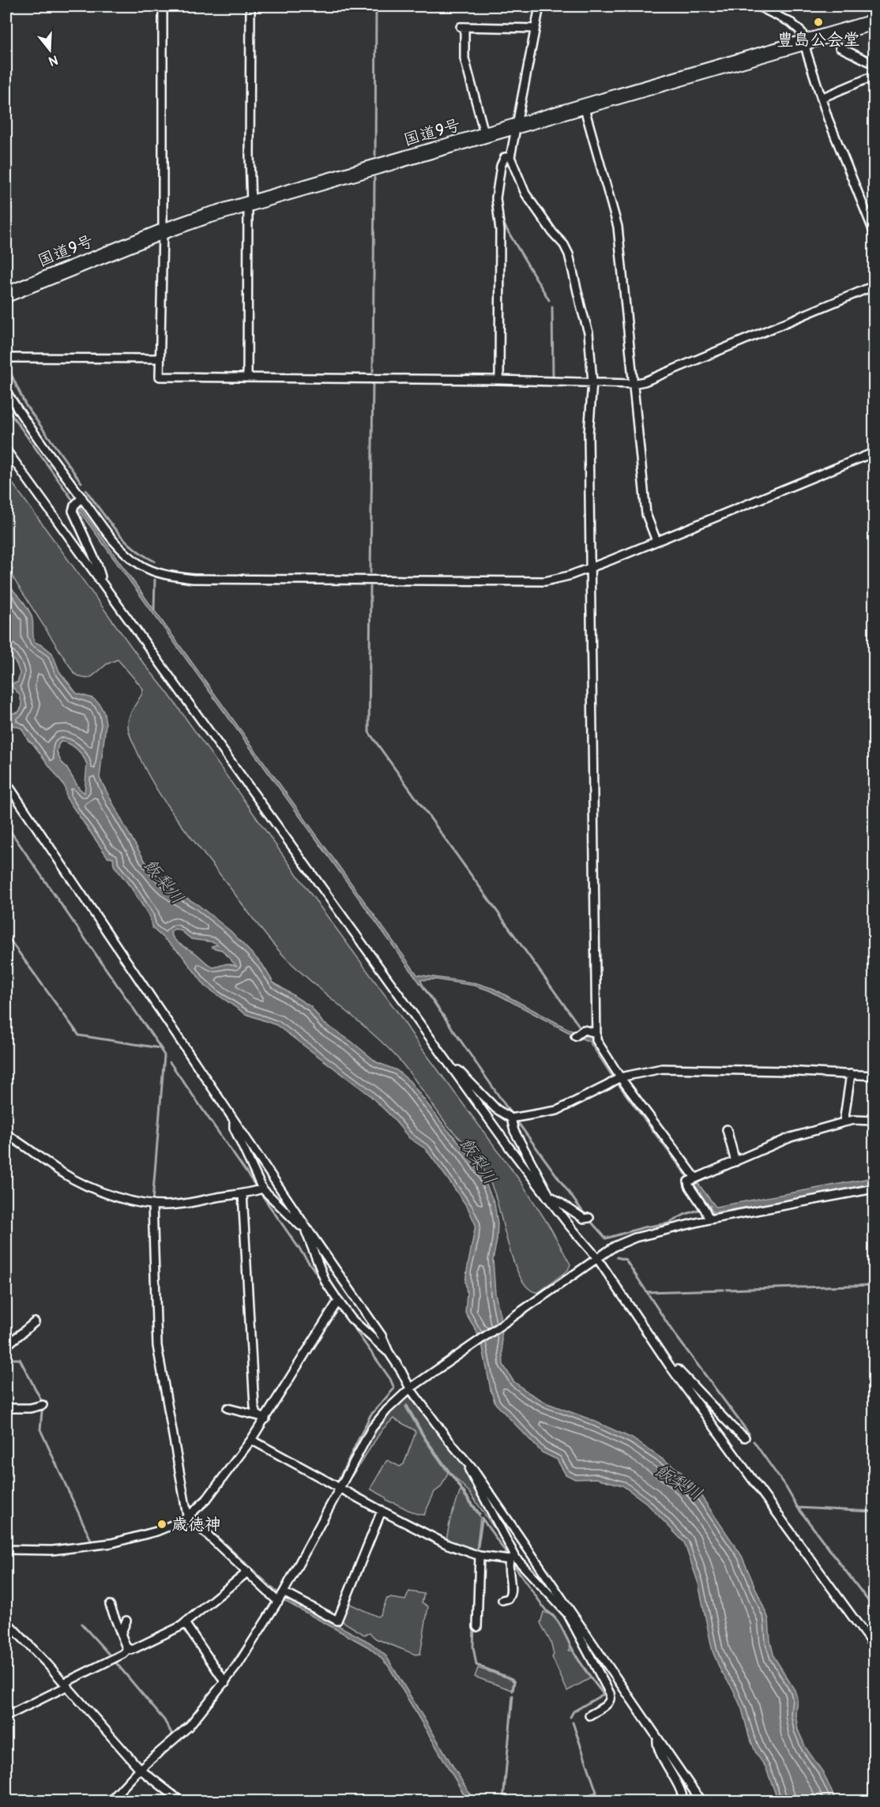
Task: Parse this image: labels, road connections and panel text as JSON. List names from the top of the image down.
{
  "streets": {
    "highway": ["国道9号"]
  },
  "water": ["飯梨川"],
  "places": ["豊島公会堂", "歳徳神"],
  "north": "bottom"
}
